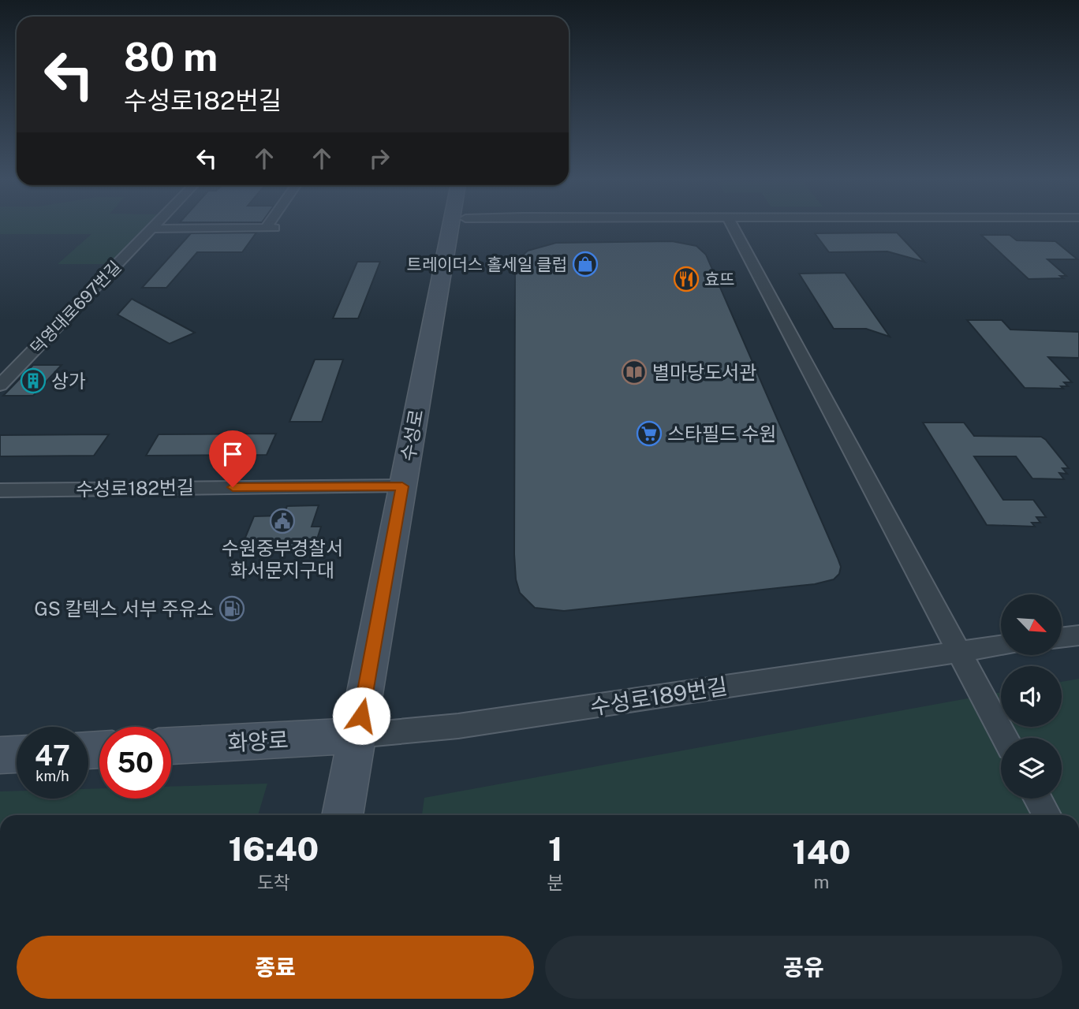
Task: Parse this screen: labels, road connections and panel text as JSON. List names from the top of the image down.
{
  "streets": {
    "main road": ["수성로", "화양로"],
    "street": ["덕영대로697번길", "수성로182번길", "수성로189번길"]
  },
  "crossings": [
    ["수성로", "수성로182번길"],
    ["수성로", "수성로189번길"],
    ["수성로", "화양로"],
    ["수성로189번길", "화양로"]
  ],
  "places": {
    "shop": ["트레이더스 홀세일 클럽"],
    "restaurant": ["효뜨"],
    "library": ["별마당도서관"],
    "building": ["상가"],
    "supermarket": ["스타필드 수원"],
    "public building": ["수원중부경찰서 화서문지구대"],
    "fuel station": ["GS 칼텍스 서부 주유소"]
  },
  "north": "bottom right",
  "page": {
    "turn": ["80 m", "수성로182번길"],
    "speed": "47 km/h",
    "limit": "50",
    "eta": [
      "16:40",
      "도착",
      "1",
      "분",
      "140",
      "m"
    ],
    "buttons": ["종료", "공유"]
  }
}
